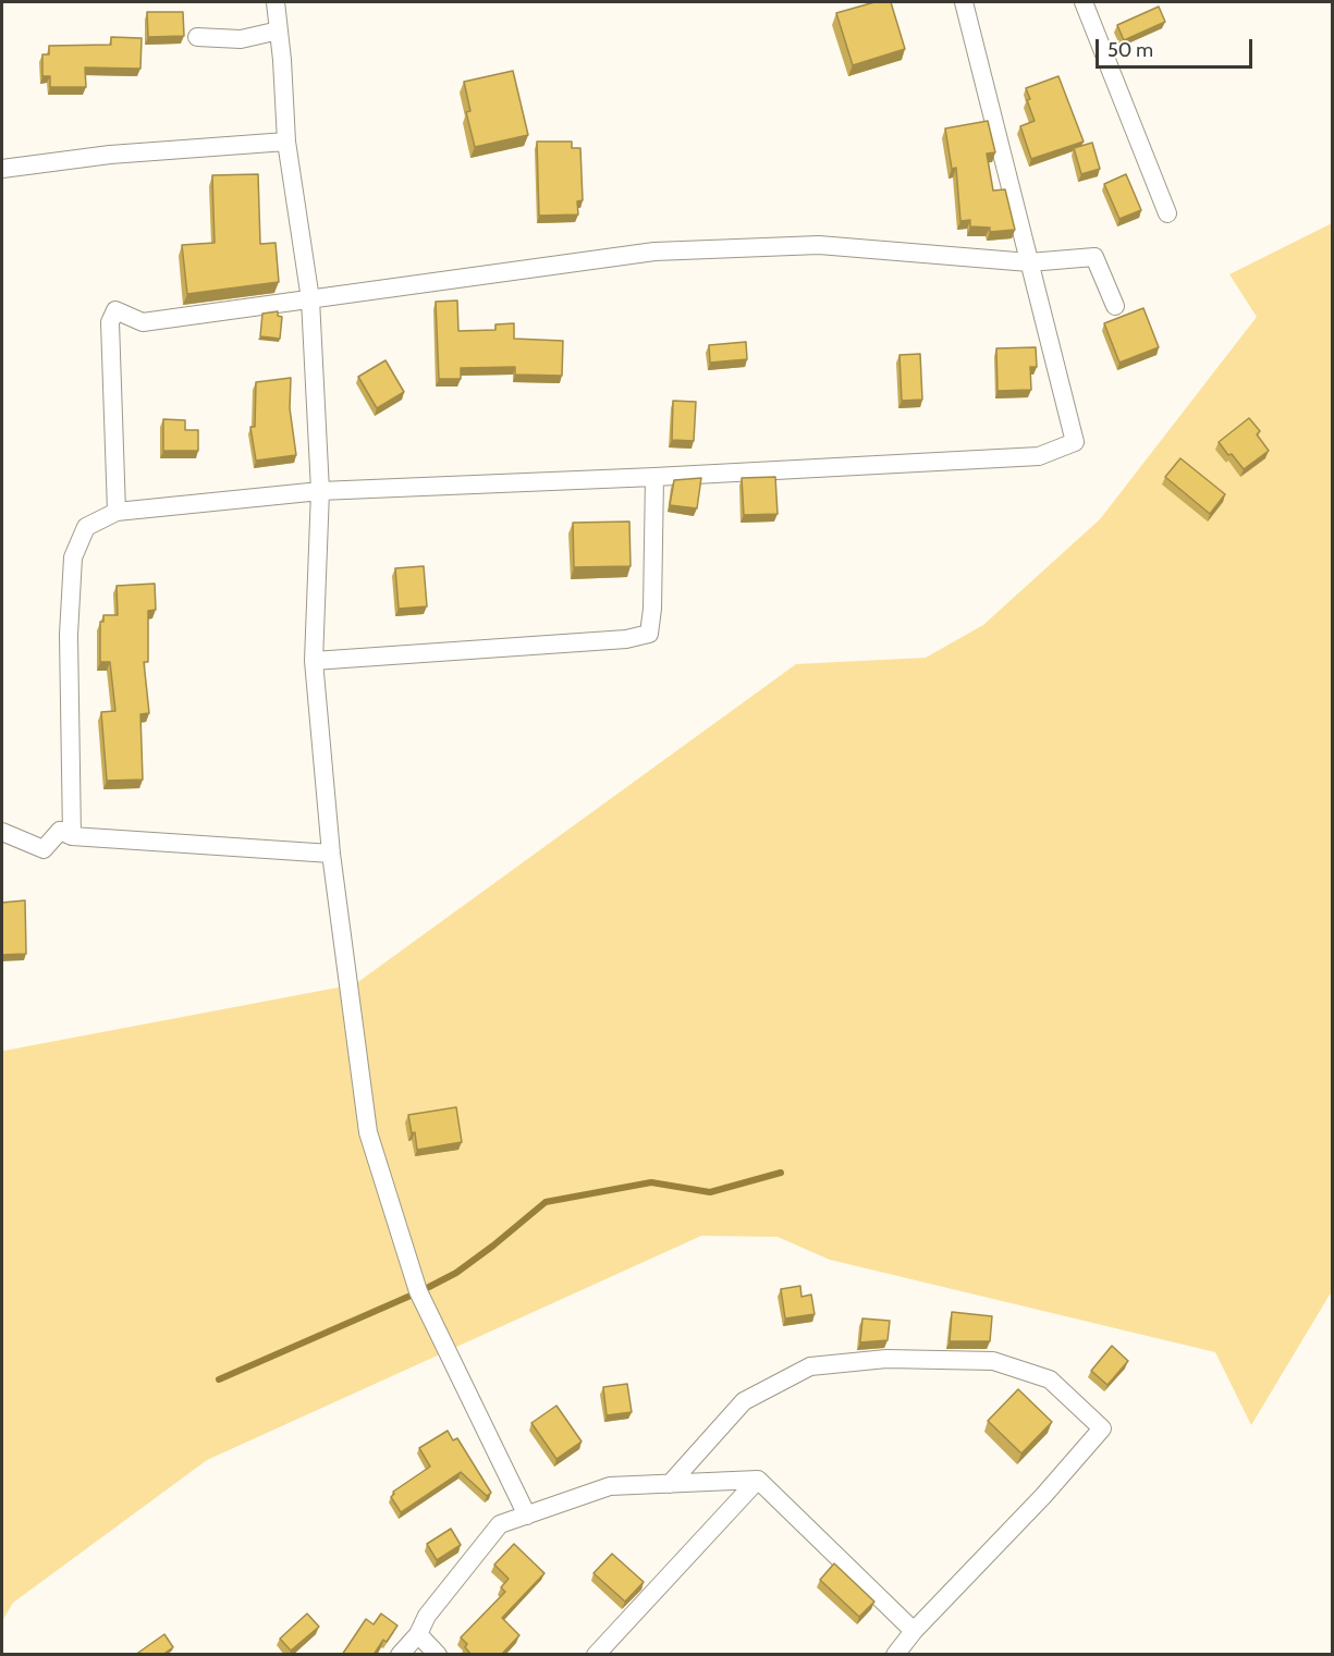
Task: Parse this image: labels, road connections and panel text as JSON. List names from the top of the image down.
{
  "scale_bar": "50 m"
}
